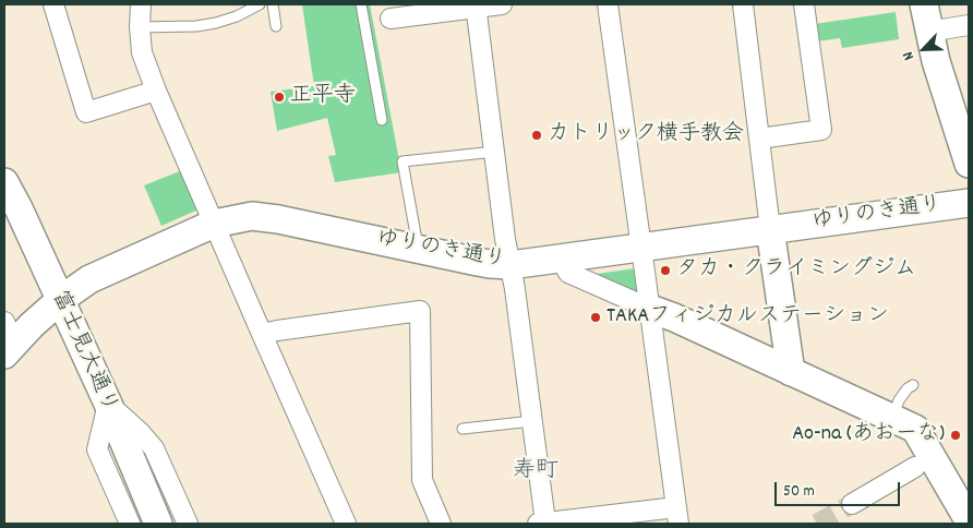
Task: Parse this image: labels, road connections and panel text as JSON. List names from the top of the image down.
{
  "streets": {
    "street": ["ゆりのき通り", "富士見大通り"]
  },
  "crossings": [
    ["ゆりのき通り", "富士見大通り"]
  ],
  "districts": ["寿町"],
  "places": [
    "正平寺",
    "カトリック横手教会",
    "タカ・クライミングジム",
    "TAKAフィジカルステーション",
    "Ao-na (あおーな)"
  ],
  "scale_bar": "50 m",
  "north": "bottom left"
}
